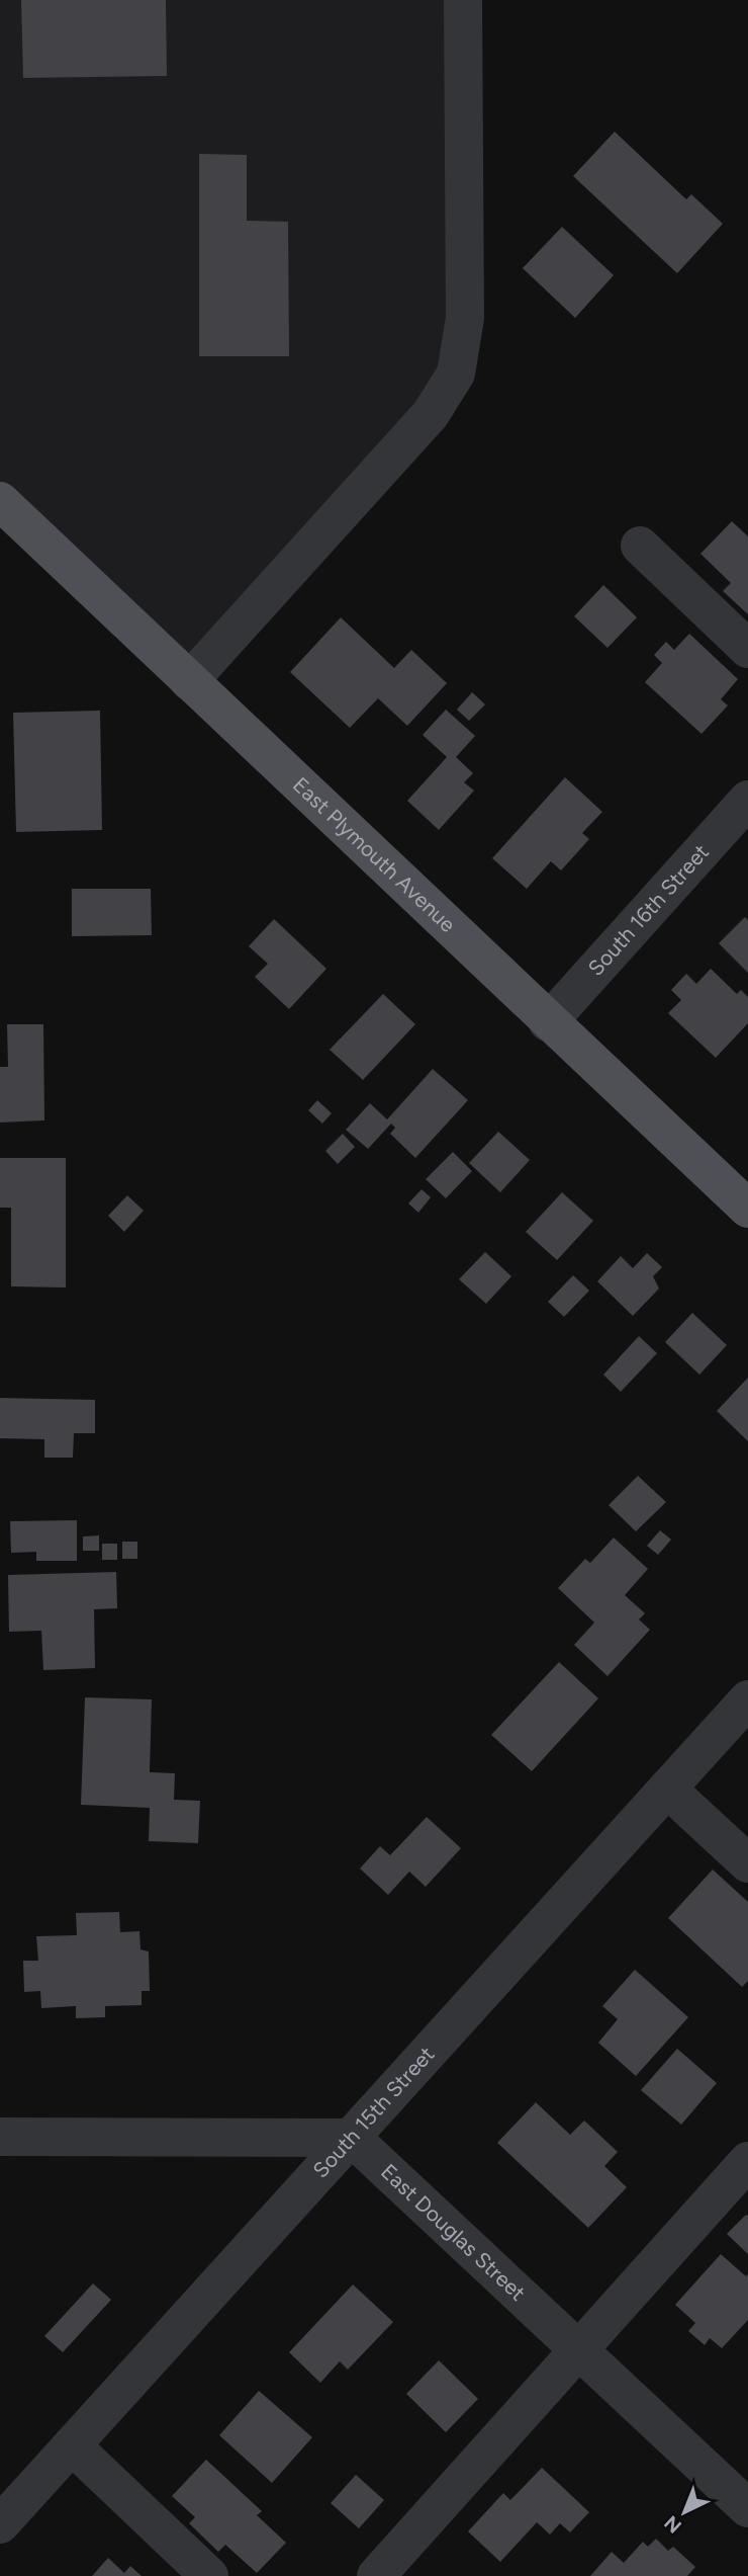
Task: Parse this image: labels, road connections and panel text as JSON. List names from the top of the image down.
{
  "streets": {
    "main road": ["East Plymouth Avenue"],
    "street": ["South 16th Street", "South 15th Street", "East Douglas Street"]
  },
  "crossings": [
    ["East Plymouth Avenue", "South 16th Street"],
    ["South 15th Street", "East Douglas Street"]
  ],
  "north": "bottom left"
}
